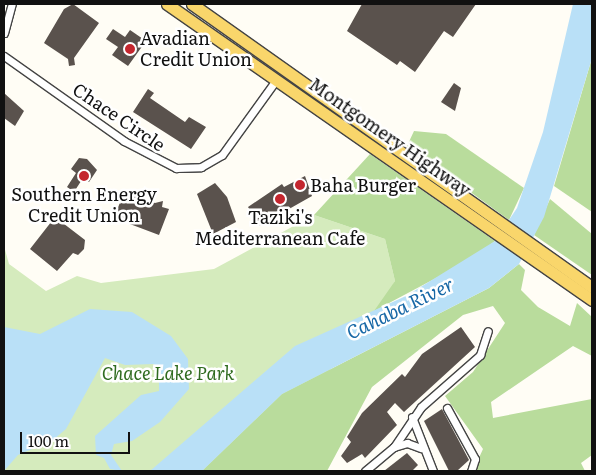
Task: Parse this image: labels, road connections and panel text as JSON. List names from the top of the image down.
{
  "streets": {
    "main road": ["Montgomery Highway"],
    "street": ["Chace Circle"]
  },
  "crossings": [
    ["Chace Circle", "Montgomery Highway"]
  ],
  "water": ["Cahaba River"],
  "parks": ["Chace Lake Park"],
  "places": [
    "Avadian Credit Union",
    "Southern Energy Credit Union",
    "Baha Burger",
    "Taziki's Mediterranean Cafe"
  ],
  "scale_bar": "100 m"
}
